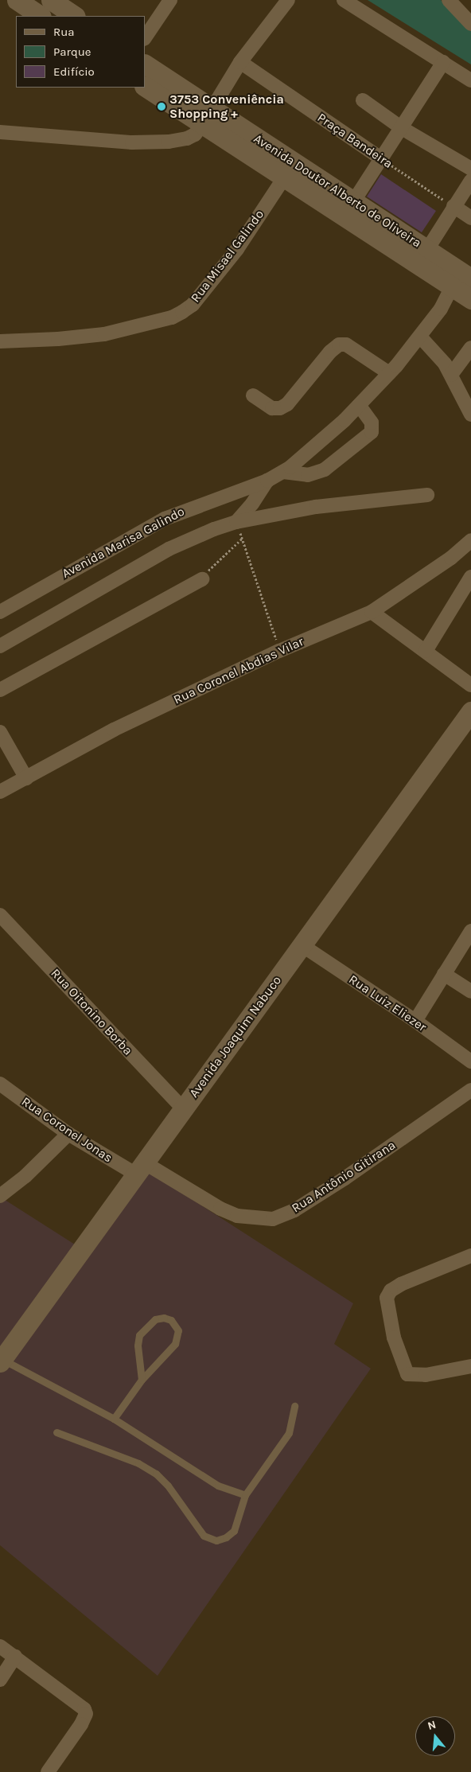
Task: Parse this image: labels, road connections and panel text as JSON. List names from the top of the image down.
{
  "streets": {
    "street": [
      "Praça Bandeira",
      "Avenida Doutor Alberto de Oliveira",
      "Rua Misael Galindo",
      "Avenida Marisa Galindo",
      "Rua Coronel Abdias Vilar",
      "Rua Luiz Eliezer",
      "Rua Oitonino Borba",
      "Avenida Joaquim Nabuco",
      "Rua Coronel Jonas",
      "Rua Antônio Gitirana"
    ]
  },
  "crossings": [
    ["Avenida Doutor Alberto de Oliveira", "Rua Misael Galindo"],
    ["Avenida Doutor Alberto de Oliveira", "Avenida Marisa Galindo"],
    ["Rua Luiz Eliezer", "Avenida Joaquim Nabuco"],
    ["Rua Oitonino Borba", "Avenida Joaquim Nabuco"],
    ["Avenida Joaquim Nabuco", "Rua Coronel Jonas"],
    ["Avenida Joaquim Nabuco", "Rua Antônio Gitirana"],
    ["Rua Coronel Jonas", "Rua Antônio Gitirana"]
  ],
  "places": ["3753 Conveniência Shopping +"],
  "legend": ["Rua", "Parque", "Edifício"],
  "north": "top"
}
